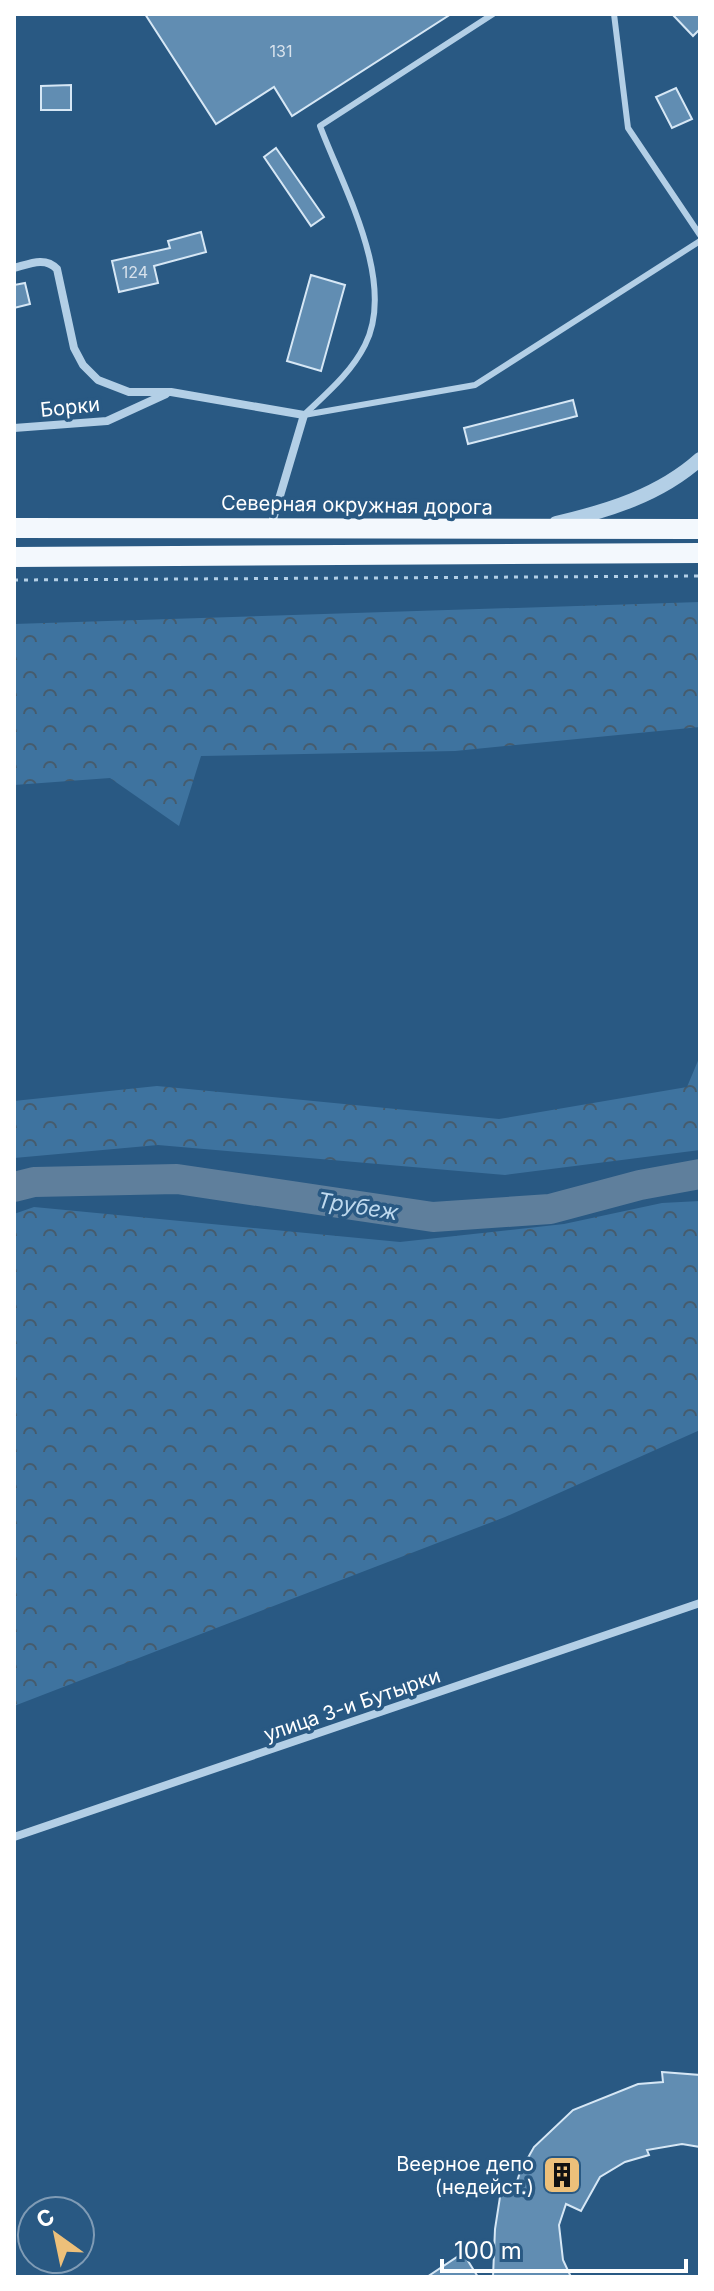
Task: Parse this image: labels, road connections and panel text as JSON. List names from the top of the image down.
{
  "streets": {
    "main road": ["Северная окружная дорога"],
    "street": ["Борки", "улица 3-и Бутырки"]
  },
  "water": ["Трубеж"],
  "places": {
    "building": ["Веерное депо (недейст.)"]
  },
  "house_numbers": ["131", "124"],
  "scale_bar": "100 m",
  "north": "top left"
}
